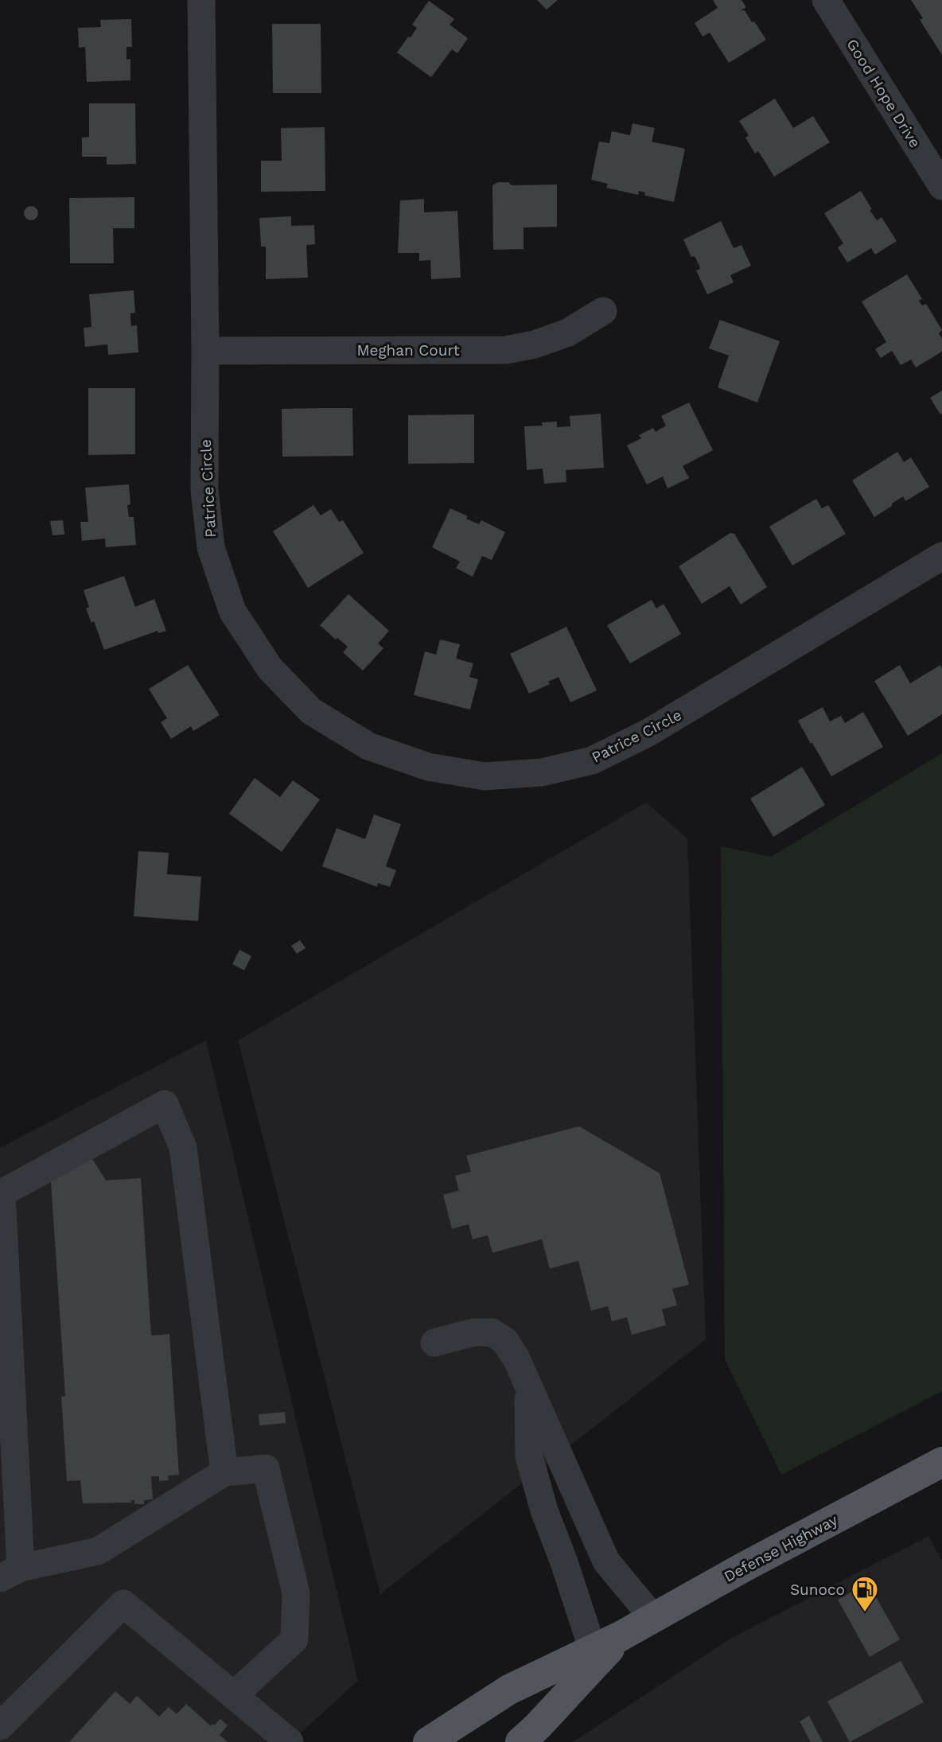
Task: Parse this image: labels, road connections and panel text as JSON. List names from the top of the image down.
{
  "streets": {
    "main road": ["Defense Highway"],
    "street": ["Good Hope Drive", "Meghan Court", "Patrice Circle"]
  },
  "crossings": [
    ["Meghan Court", "Patrice Circle"]
  ],
  "places": {
    "fuel station": ["Sunoco"]
  }
}
